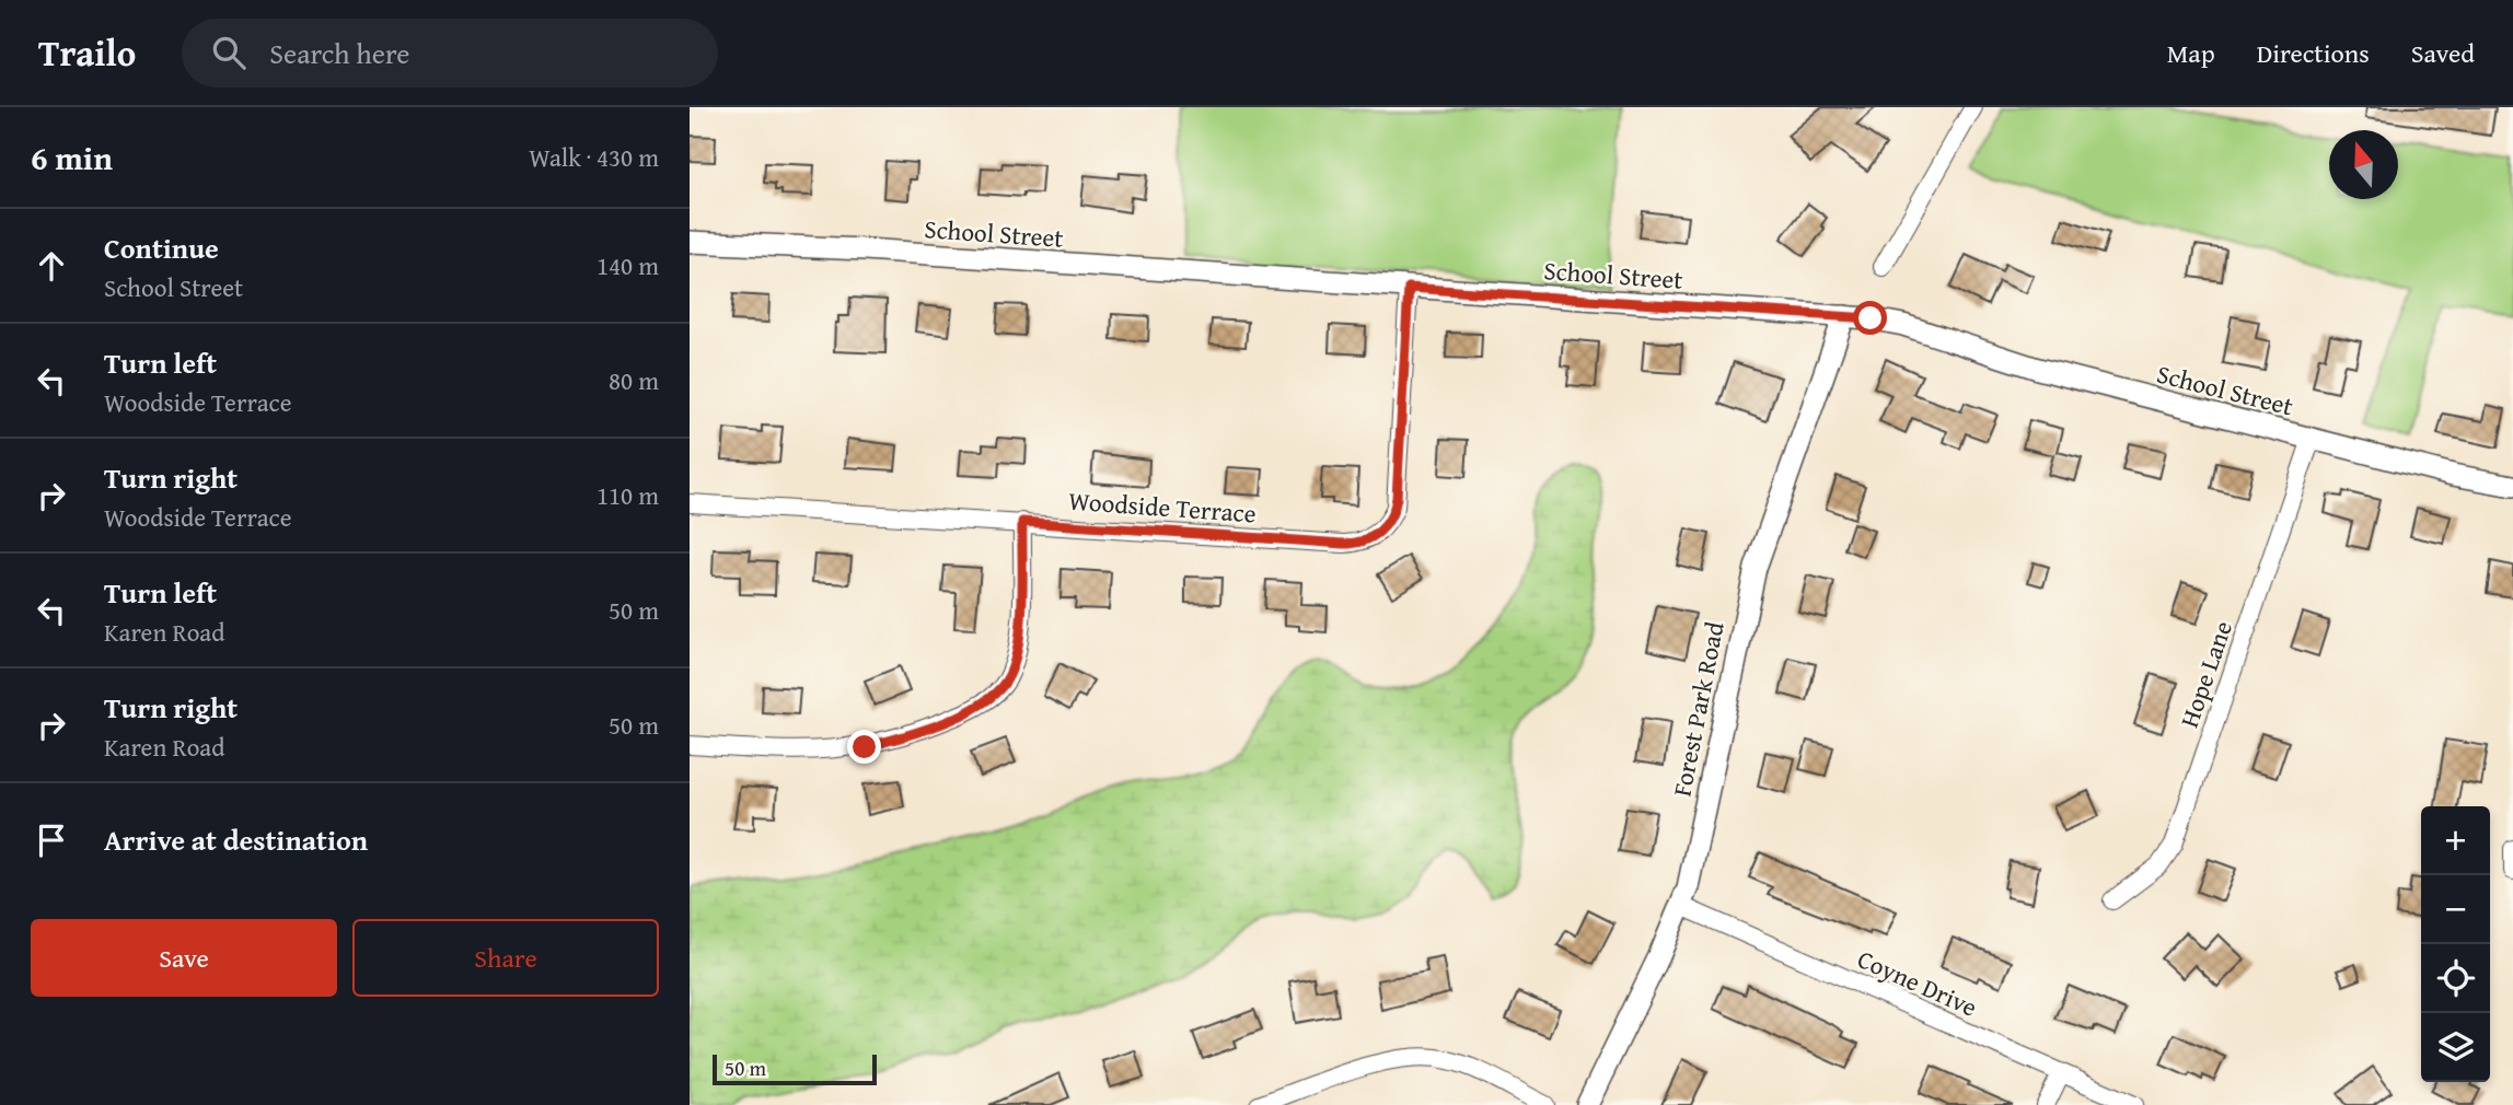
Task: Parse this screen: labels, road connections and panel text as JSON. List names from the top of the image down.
{
  "streets": {
    "street": [
      "School Street",
      "Woodside Terrace",
      "Hope Lane",
      "Forest Park Road",
      "Coyne Drive"
    ]
  },
  "crossings": [
    ["School Street", "Woodside Terrace"],
    ["School Street", "Hope Lane"],
    ["School Street", "Forest Park Road"],
    ["Forest Park Road", "Coyne Drive"]
  ],
  "scale_bar": "50 m",
  "north": "top",
  "page": {
    "header": "Trailo",
    "search": "Search here",
    "nav": ["Map", "Directions", "Saved"],
    "heading": ["6 min", "Walk · 430 m"],
    "list": [
      ["Continue", "School Street", "140 m"],
      ["Turn left", "Woodside Terrace", "80 m"],
      ["Turn right", "Woodside Terrace", "110 m"],
      ["Turn left", "Karen Road", "50 m"],
      ["Turn right", "Karen Road", "50 m"],
      "Arrive at destination"
    ],
    "map_buttons": ["+", "−"],
    "buttons": ["Save", "Share"],
    "scale": "50 m"
  }
}
